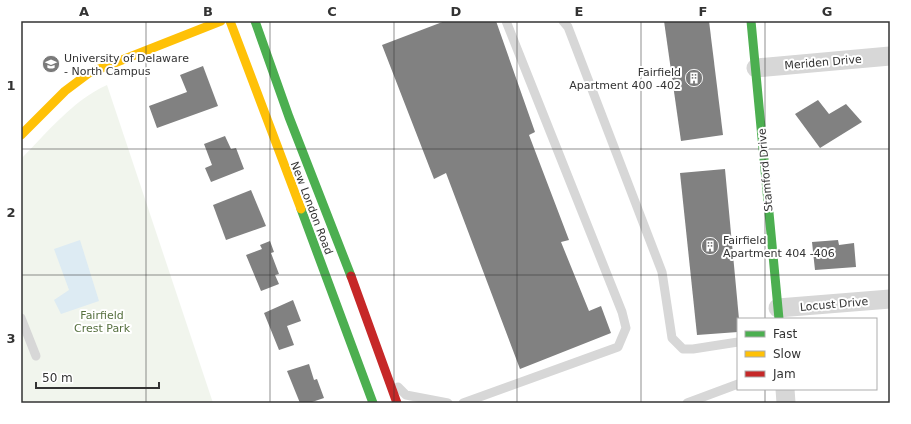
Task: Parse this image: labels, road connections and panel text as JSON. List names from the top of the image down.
{
  "streets": {
    "main road": ["Stamford Drive", "New London Road"],
    "street": ["Meriden Drive", "Locust Drive"]
  },
  "crossings": [
    ["Meriden Drive", "Stamford Drive"],
    ["Stamford Drive", "Locust Drive"]
  ],
  "parks": ["Fairfield Crest Park"],
  "places": {
    "school or university": ["University of Delaware - North Campus"],
    "building": ["Fairfield Apartment 400 -402", "Fairfield Apartment 404 -406"]
  },
  "legend": ["Fast", "Slow", "Jam"],
  "scale_bar": "50 m",
  "grid": {
    "columns": [
      "A",
      "B",
      "C",
      "D",
      "E",
      "F",
      "G"
    ],
    "rows": ["1", "2", "3"]
  }
}
